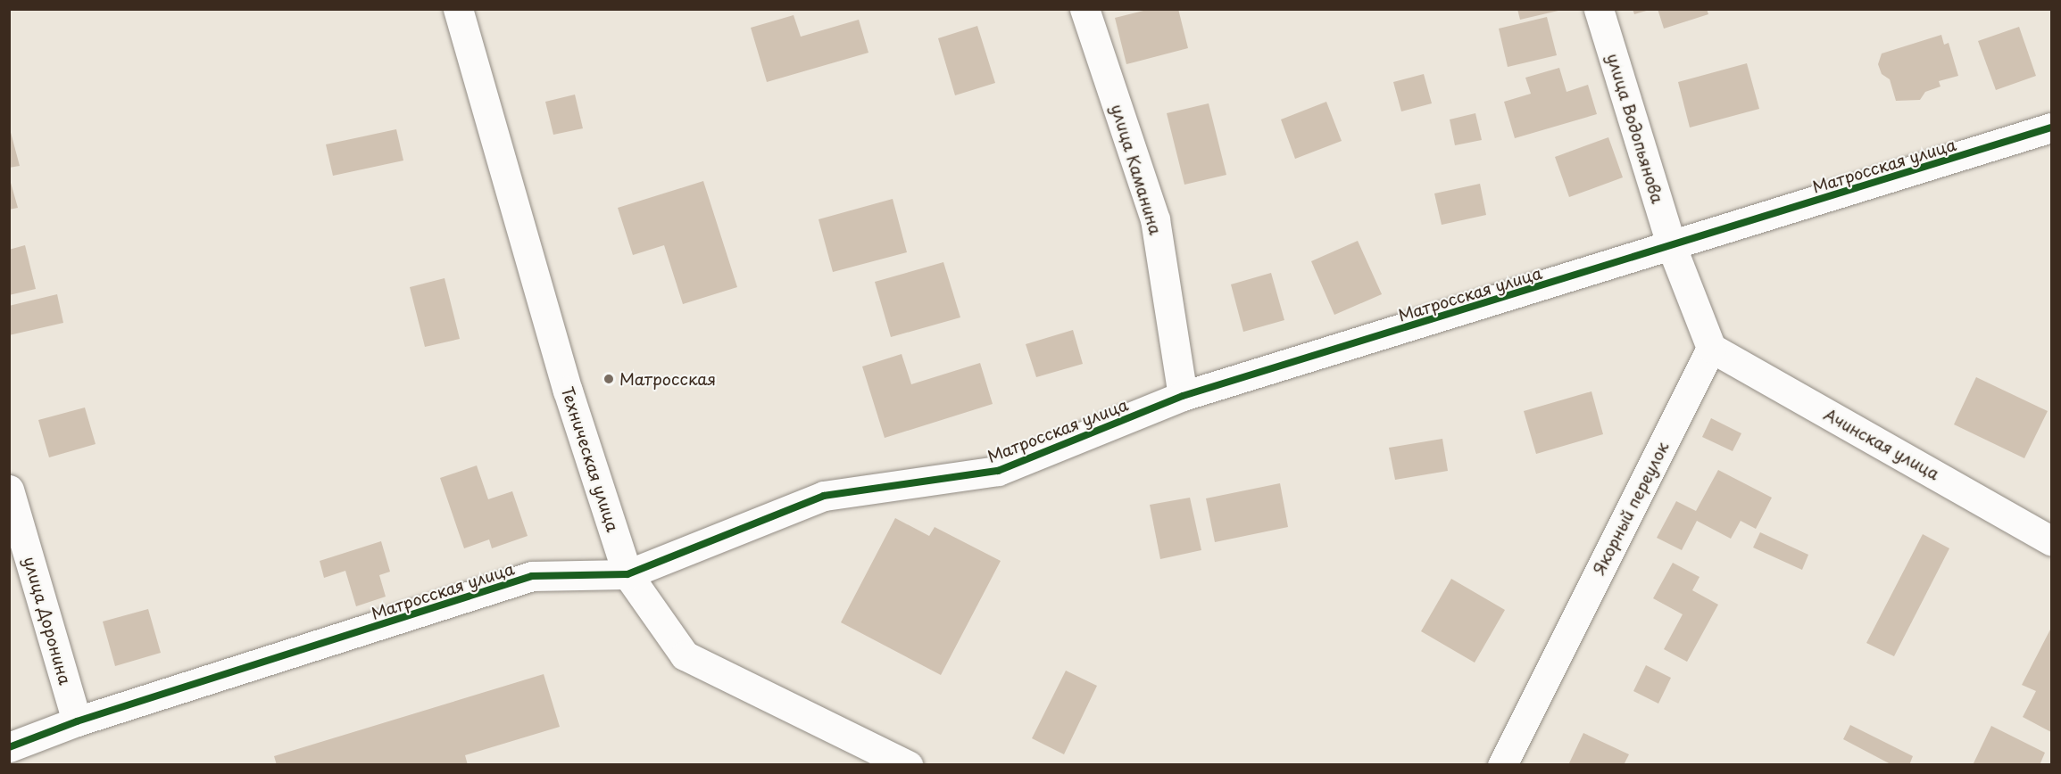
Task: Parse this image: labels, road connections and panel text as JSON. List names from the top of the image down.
{
  "streets": {
    "street": [
      "улица Водопьянова",
      "Матросская улица",
      "улица Каманина",
      "Ачинская улица",
      "Техническая улица",
      "Якорный переулок",
      "улица Доронина"
    ]
  },
  "crossings": [
    ["улица Водопьянова", "Матросская улица"],
    ["Матросская улица", "улица Каманина"],
    ["Матросская улица", "Техническая улица"],
    ["Матросская улица", "улица Доронина"],
    ["Ачинская улица", "Якорный переулок"]
  ],
  "places": ["Матросская"]
}
